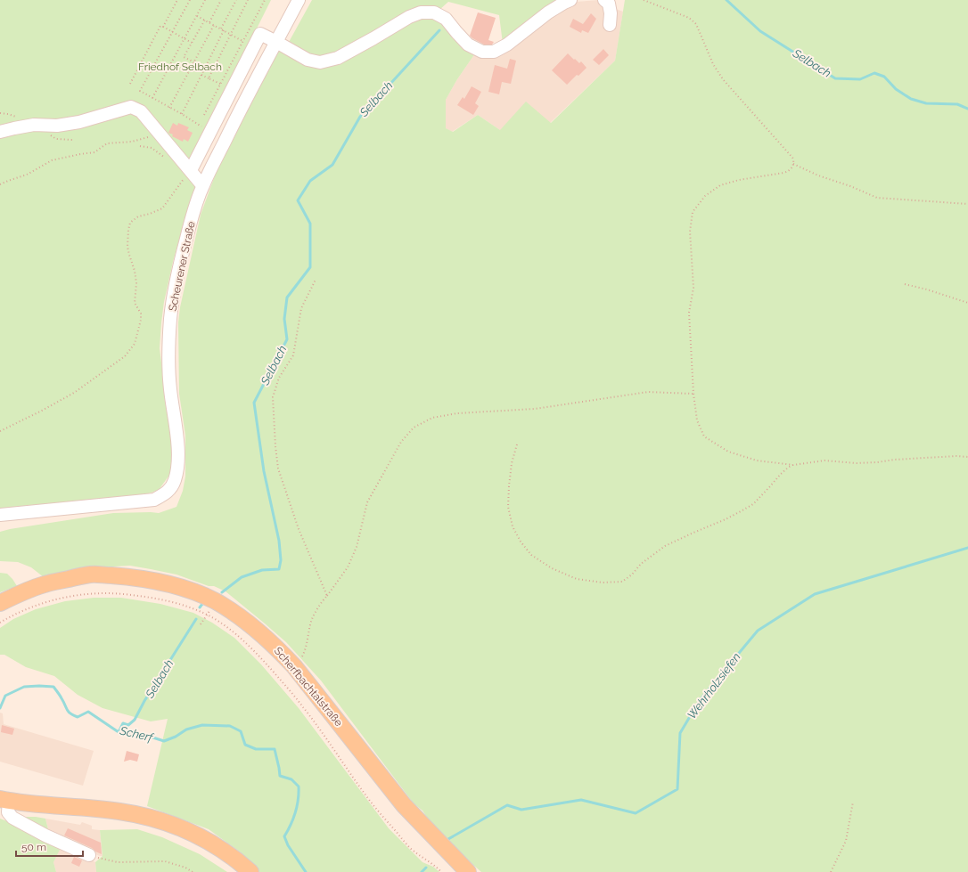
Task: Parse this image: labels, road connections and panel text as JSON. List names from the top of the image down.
{
  "streets": {
    "main road": ["Scherfbachtalstraße"],
    "street": ["Scheurener Straße"]
  },
  "water": ["Selbach", "Wehrholzsiefen", "Scherf"],
  "parks": ["Friedhof Selbach"],
  "scale_bar": "50 m"
}
